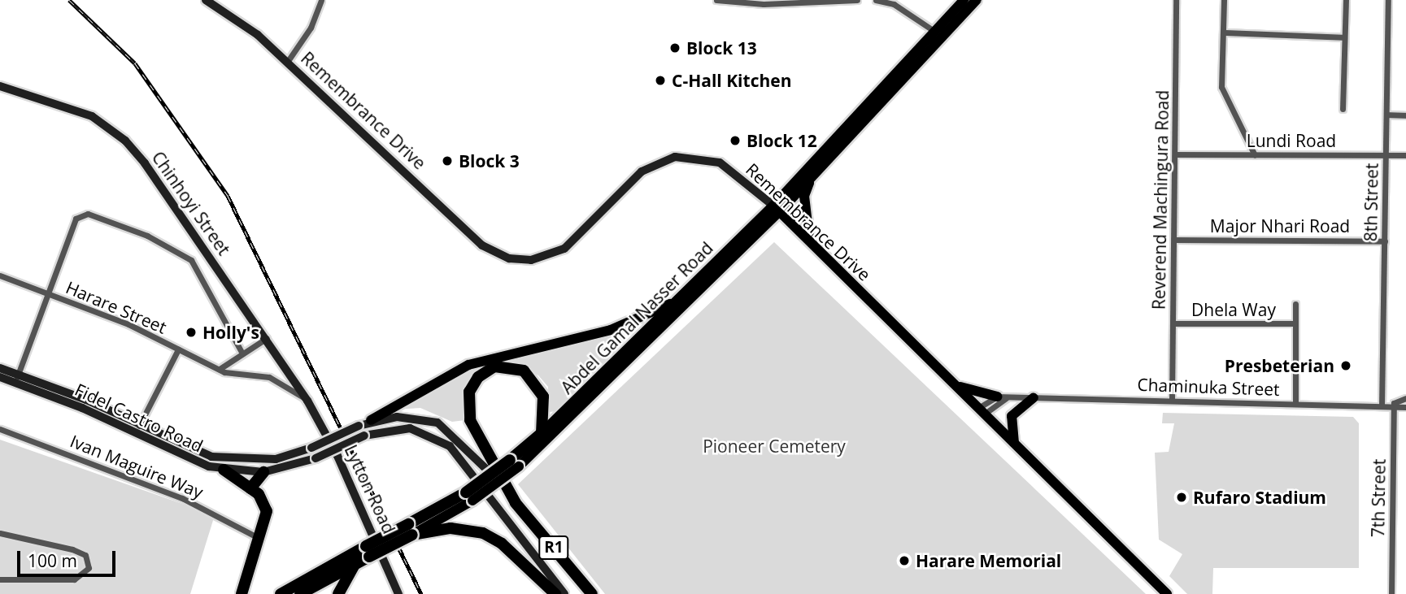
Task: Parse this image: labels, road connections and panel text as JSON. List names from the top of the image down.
{
  "streets": {
    "highway": ["Abdel Gamal Nasser Road", "R1"],
    "main road": ["Remembrance Drive"],
    "street": [
      "Lundi Road",
      "Reverend Machingura Road",
      "8th Street",
      "Chinhoyi Street",
      "Major Nhari Road",
      "Harare Street",
      "Dhela Way",
      "Chaminuka Street",
      "Fidel Castro Road",
      "Ivan Maguire Way",
      "Lytton Road",
      "7th Street"
    ]
  },
  "crossings": [
    ["Remembrance Drive", "Abdel Gamal Nasser Road"],
    ["Lundi Road", "Reverend Machingura Road"],
    ["Lundi Road", "8th Street"],
    ["Reverend Machingura Road", "Major Nhari Road"],
    ["Reverend Machingura Road", "Dhela Way"],
    ["Reverend Machingura Road", "Chaminuka Street"],
    ["8th Street", "Major Nhari Road"],
    ["8th Street", "Chaminuka Street"],
    ["Chinhoyi Street", "Harare Street"],
    ["Chinhoyi Street", "Lytton Road"],
    ["Harare Street", "Lytton Road"],
    ["Dhela Way", "Chaminuka Street"],
    ["Chaminuka Street", "7th Street"],
    ["Fidel Castro Road", "R1"]
  ],
  "parks": ["Pioneer Cemetery"],
  "places": [
    "Block 13",
    "C-Hall Kitchen",
    "Block 12",
    "Block 3",
    "Holly's",
    "Presbeterian",
    "Rufaro Stadium",
    "Harare Memorial"
  ],
  "scale_bar": "100 m"
}
